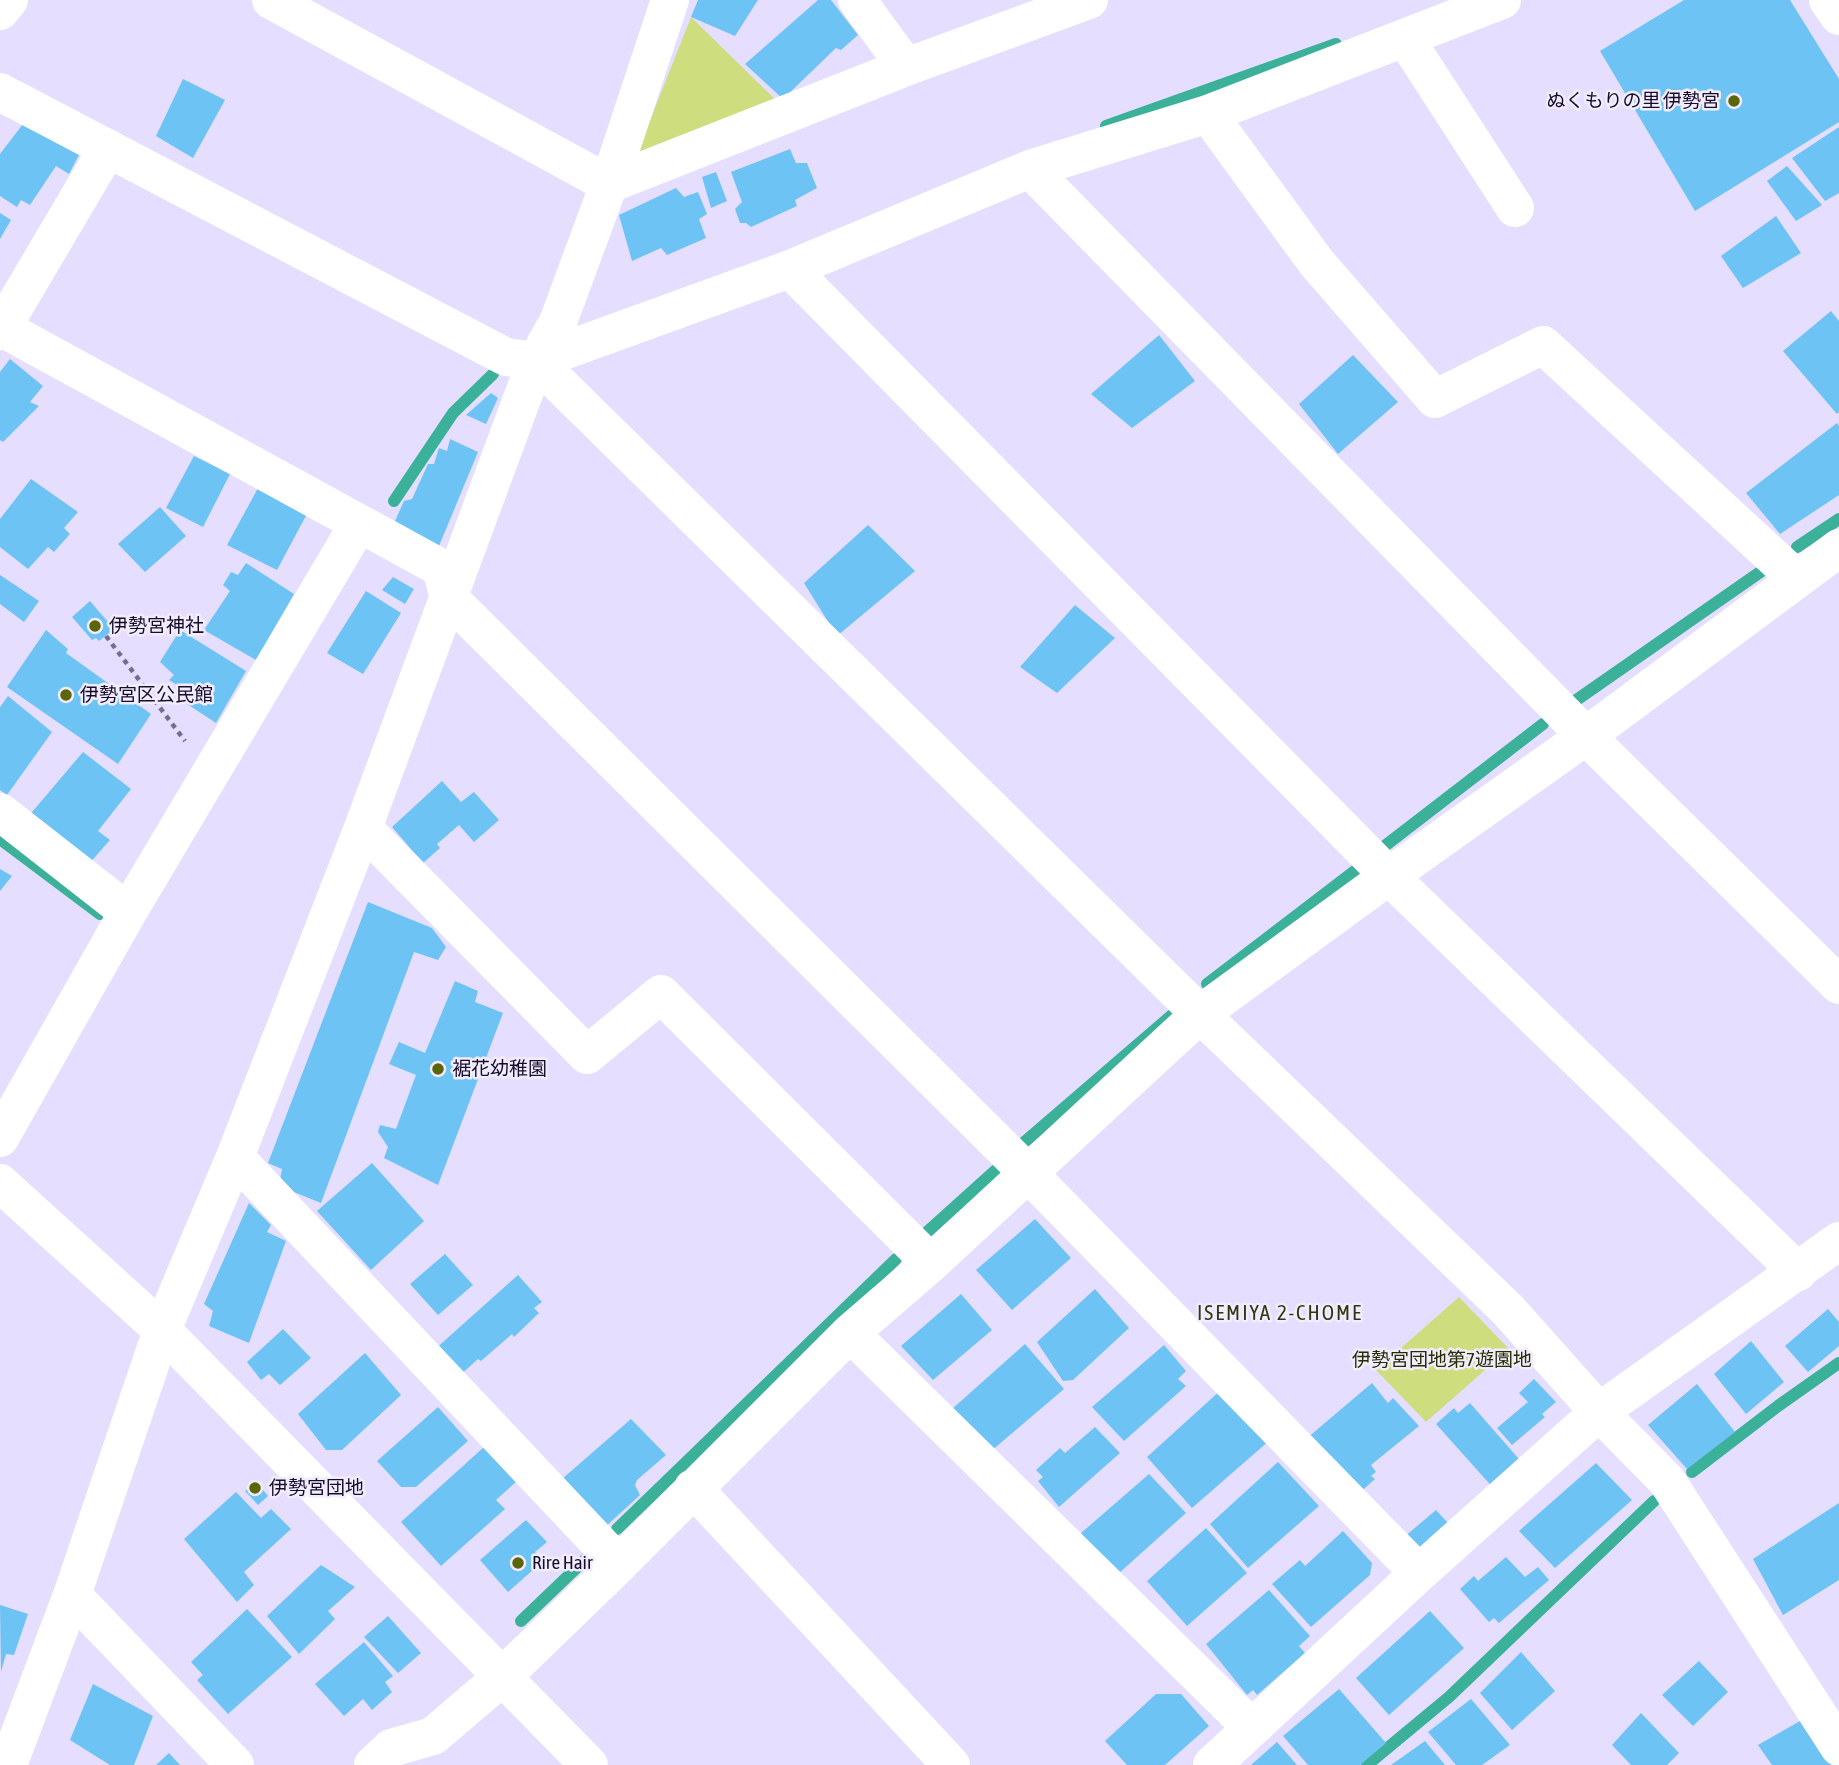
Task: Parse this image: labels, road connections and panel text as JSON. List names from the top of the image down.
{
  "districts": ["ISEMIYA 2-CHOME"],
  "parks": ["伊勢宮団地第7遊園地"],
  "places": [
    "ぬくもりの里 伊勢宮",
    "伊勢宮神社",
    "伊勢宮区公民館",
    "裾花幼稚園",
    "伊勢宮団地",
    "Rire Hair"
  ]
}
